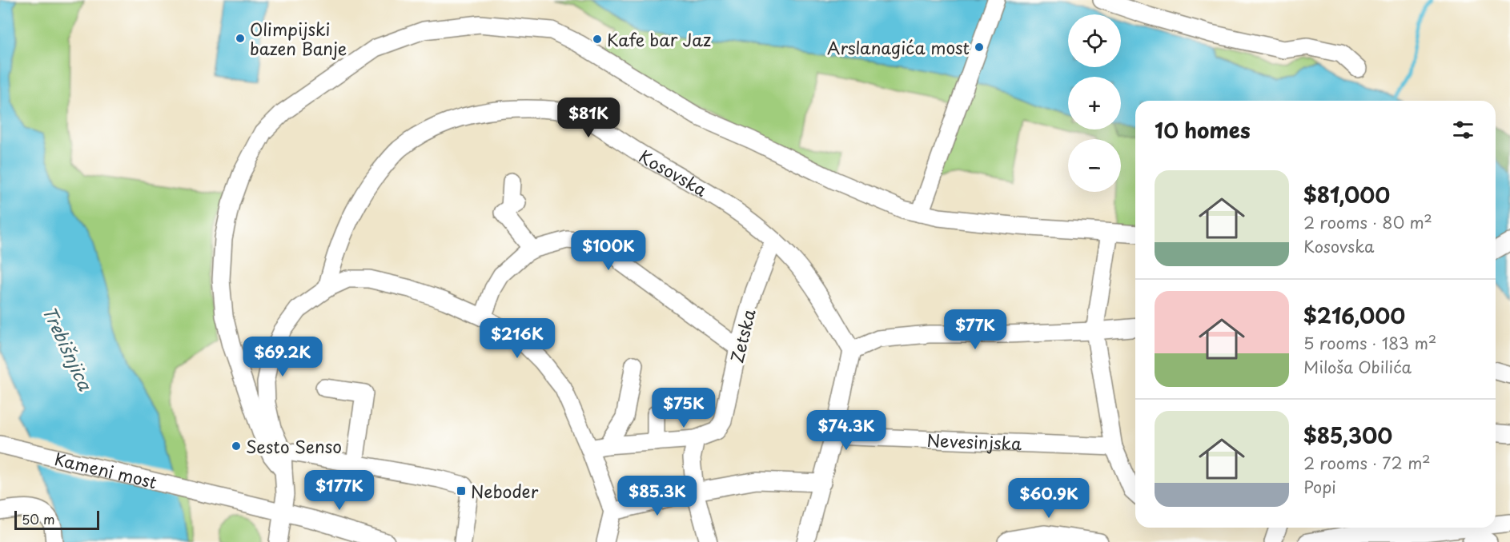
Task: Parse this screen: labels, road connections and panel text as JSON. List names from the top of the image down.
{
  "streets": {
    "street": [
      "Kosovska",
      "Zetska",
      "Nevesinjska",
      "Kameni most"
    ]
  },
  "crossings": [
    ["Kosovska", "Zetska"]
  ],
  "water": ["Trebišnjica"],
  "places": {
    "other": [
      "Olimpijski bazen Banje",
      "Kafe bar Jaz",
      "Arslanagića most",
      "Sesto Senso"
    ],
    "transit": ["Neboder"]
  },
  "scale_bar": "50 m",
  "page": {
    "map_buttons": ["+", "−"],
    "price": [
      "$81K",
      "$100K",
      "$77K",
      "$216K",
      "$69.2K",
      "$75K",
      "$74.3K",
      "$177K",
      "$85.3K",
      "$60.9K"
    ],
    "heading": "10 homes",
    "list": [
      {
        "name": "$81,000",
        "note": "2 rooms · 80 m² · Kosovska"
      },
      {
        "name": "$216,000",
        "note": "5 rooms · 183 m² · Miloša Obilića"
      },
      {
        "name": "$85,300",
        "note": "2 rooms · 72 m² · Popi"
      }
    ],
    "scale": "50 m"
  }
}
